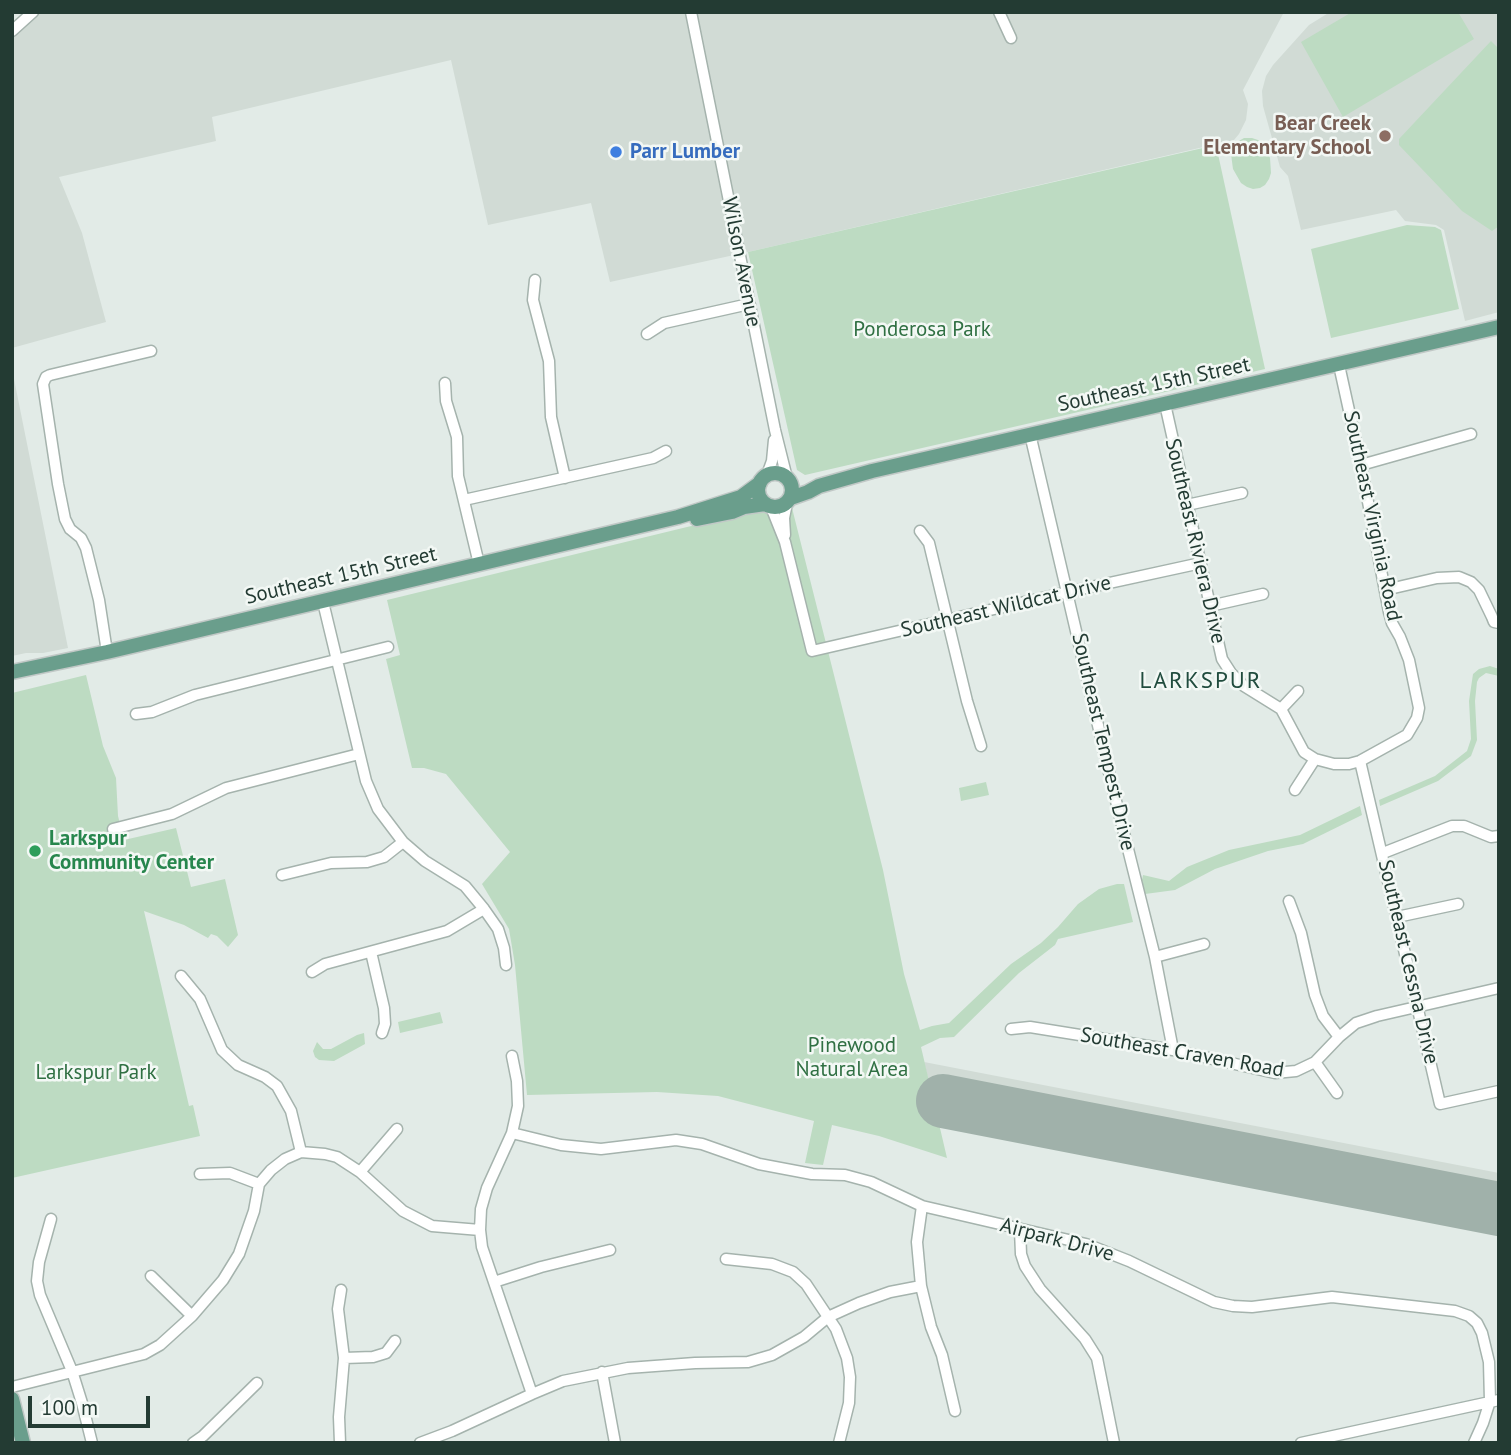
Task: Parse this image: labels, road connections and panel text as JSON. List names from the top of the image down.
{
  "streets": {
    "main road": ["Southeast 15th Street"],
    "street": [
      "Wilson Avenue",
      "Southeast Virginia Road",
      "Southeast Riviera Drive",
      "Southeast Wildcat Drive",
      "Southeast Tempest Drive",
      "Southeast Cessna Drive",
      "Southeast Craven Road",
      "Airpark Drive"
    ]
  },
  "crossings": [
    ["Wilson Avenue", "Southeast 15th Street"],
    ["Southeast 15th Street", "Southeast Virginia Road"],
    ["Southeast 15th Street", "Southeast Riviera Drive"],
    ["Southeast 15th Street", "Southeast Tempest Drive"],
    ["Southeast Virginia Road", "Southeast Cessna Drive"],
    ["Southeast Riviera Drive", "Southeast Wildcat Drive"],
    ["Southeast Wildcat Drive", "Southeast Tempest Drive"],
    ["Southeast Tempest Drive", "Southeast Craven Road"],
    ["Southeast Cessna Drive", "Southeast Craven Road"]
  ],
  "districts": ["LARKSPUR"],
  "parks": ["Ponderosa Park", "Pinewood Natural Area", "Larkspur Park"],
  "places": ["Bear Creek Elementary School", "Parr Lumber", "Larkspur Community Center"],
  "scale_bar": "100 m"
}
